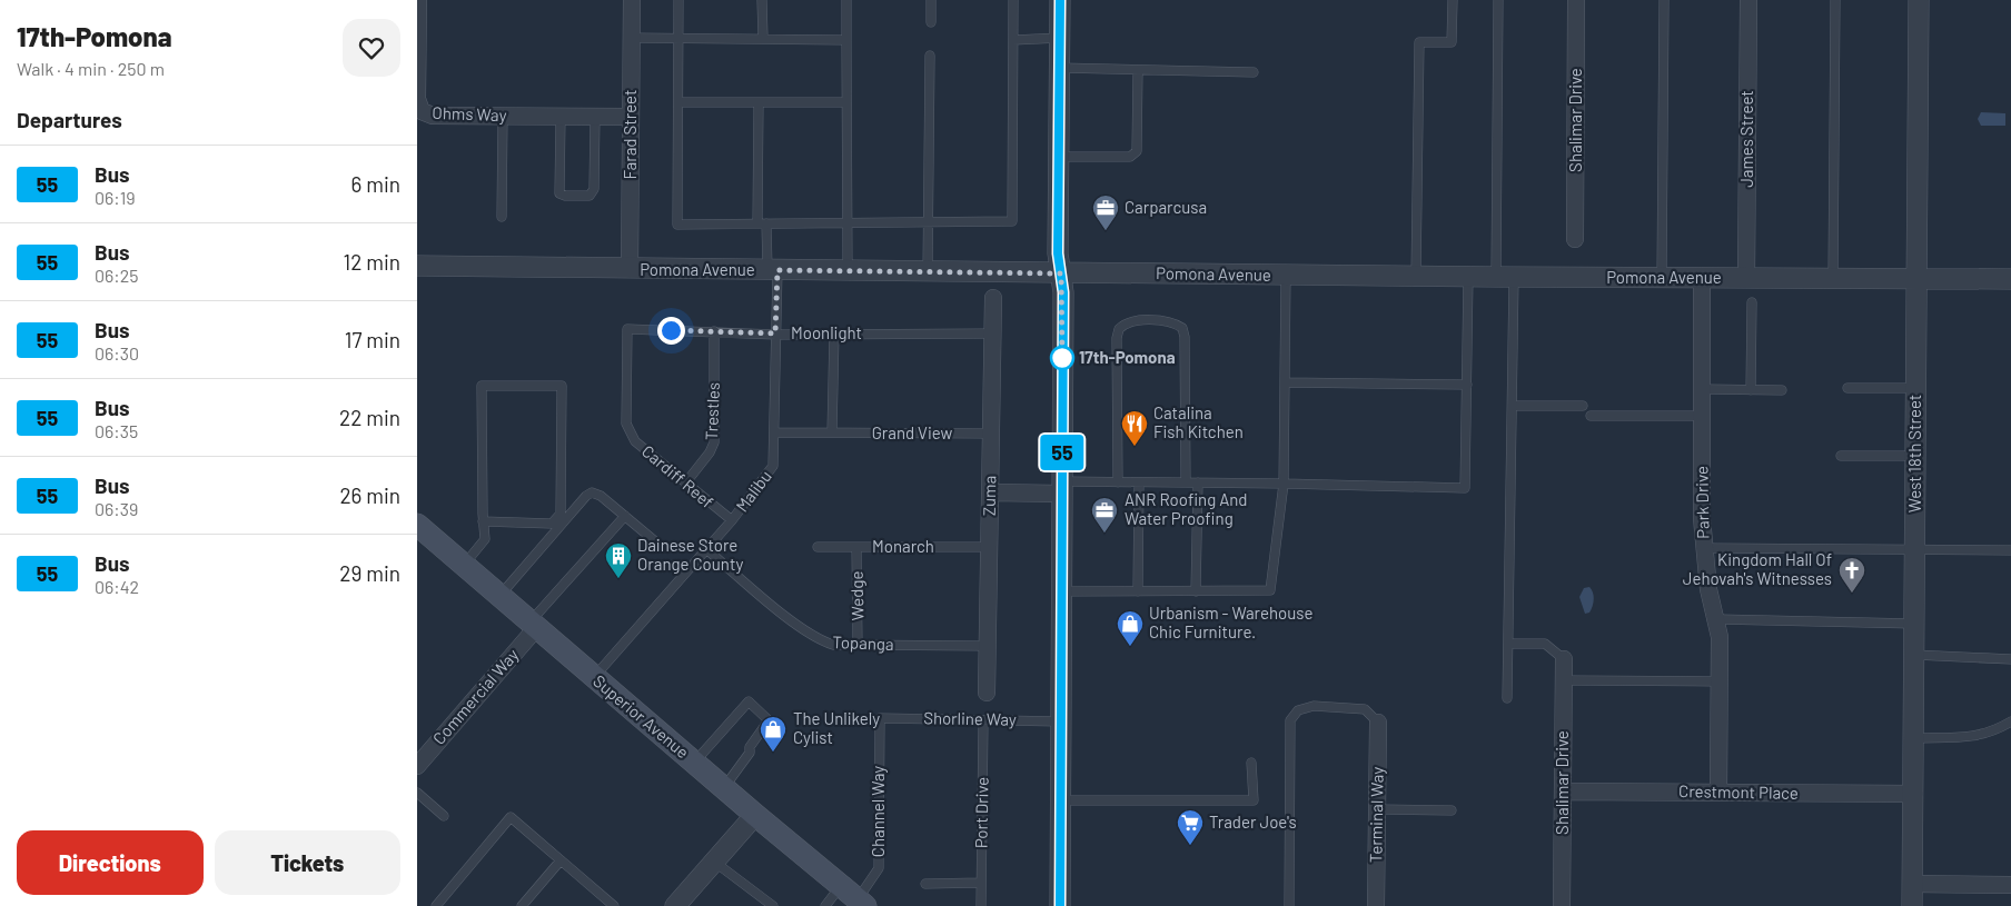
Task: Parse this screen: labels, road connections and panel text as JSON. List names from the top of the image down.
{
  "streets": {
    "main road": ["Superior Avenue"],
    "street": [
      "Ohms Way",
      "Shalimar Drive",
      "Farad Street",
      "James Street",
      "Pomona Avenue",
      "West 18th Street",
      "Zuma",
      "Park Drive",
      "Commercial Way",
      "Crestmont Place",
      "Terminal Way"
    ],
    "lane": [
      "Moonlight",
      "Trestles",
      "Grand View",
      "Cardiff Reef",
      "Malibu",
      "Monarch",
      "Wedge",
      "Topanga",
      "Shorline Way",
      "Channel Way",
      "Port Drive"
    ]
  },
  "crossings": [
    ["Ohms Way", "Farad Street"],
    ["Shalimar Drive", "Crestmont Place"],
    ["Farad Street", "Pomona Avenue"],
    ["James Street", "Pomona Avenue"],
    ["Pomona Avenue", "West 18th Street"],
    ["Pomona Avenue", "Malibu"],
    ["Pomona Avenue", "Park Drive"],
    ["Moonlight", "Trestles"],
    ["Moonlight", "Cardiff Reef"],
    ["Moonlight", "Malibu"],
    ["Moonlight", "Zuma"],
    ["Trestles", "Cardiff Reef"],
    ["Grand View", "Malibu"],
    ["Grand View", "Zuma"],
    ["West 18th Street", "Crestmont Place"],
    ["Cardiff Reef", "Malibu"],
    ["Malibu", "Topanga"],
    ["Malibu", "Superior Avenue"],
    ["Zuma", "Monarch"],
    ["Zuma", "Topanga"],
    ["Park Drive", "Crestmont Place"],
    ["Monarch", "Wedge"],
    ["Wedge", "Topanga"],
    ["Commercial Way", "Superior Avenue"],
    ["Superior Avenue", "Channel Way"],
    ["Shorline Way", "Channel Way"],
    ["Shorline Way", "Port Drive"]
  ],
  "places": {
    "office": ["Carparcusa", "ANR Roofing And Water Proofing"],
    "other": ["17th-Pomona"],
    "restaurant": ["Catalina Fish Kitchen"],
    "building": ["Dainese Store Orange County"],
    "church": ["Kingdom Hall Of Jehovah's Witnesses"],
    "shop": ["Urbanism - Warehouse Chic Furniture.", "The Unlikely Cylist"],
    "supermarket": ["Trader Joe's"]
  },
  "lines": ["bus line 55"],
  "page": {
    "heading": [
      ["17th-Pomona", "Walk · 4 min · 250 m"],
      "Departures"
    ],
    "on_map": "55",
    "list": [
      {
        "mark": "55",
        "name": "Bus",
        "note": "06:19",
        "value": "6 min"
      },
      {
        "mark": "55",
        "name": "Bus",
        "note": "06:25",
        "value": "12 min"
      },
      {
        "mark": "55",
        "name": "Bus",
        "note": "06:30",
        "value": "17 min"
      },
      {
        "mark": "55",
        "name": "Bus",
        "note": "06:35",
        "value": "22 min"
      },
      {
        "mark": "55",
        "name": "Bus",
        "note": "06:39",
        "value": "26 min"
      },
      {
        "mark": "55",
        "name": "Bus",
        "note": "06:42",
        "value": "29 min"
      }
    ],
    "buttons": ["Directions", "Tickets"]
  }
}
